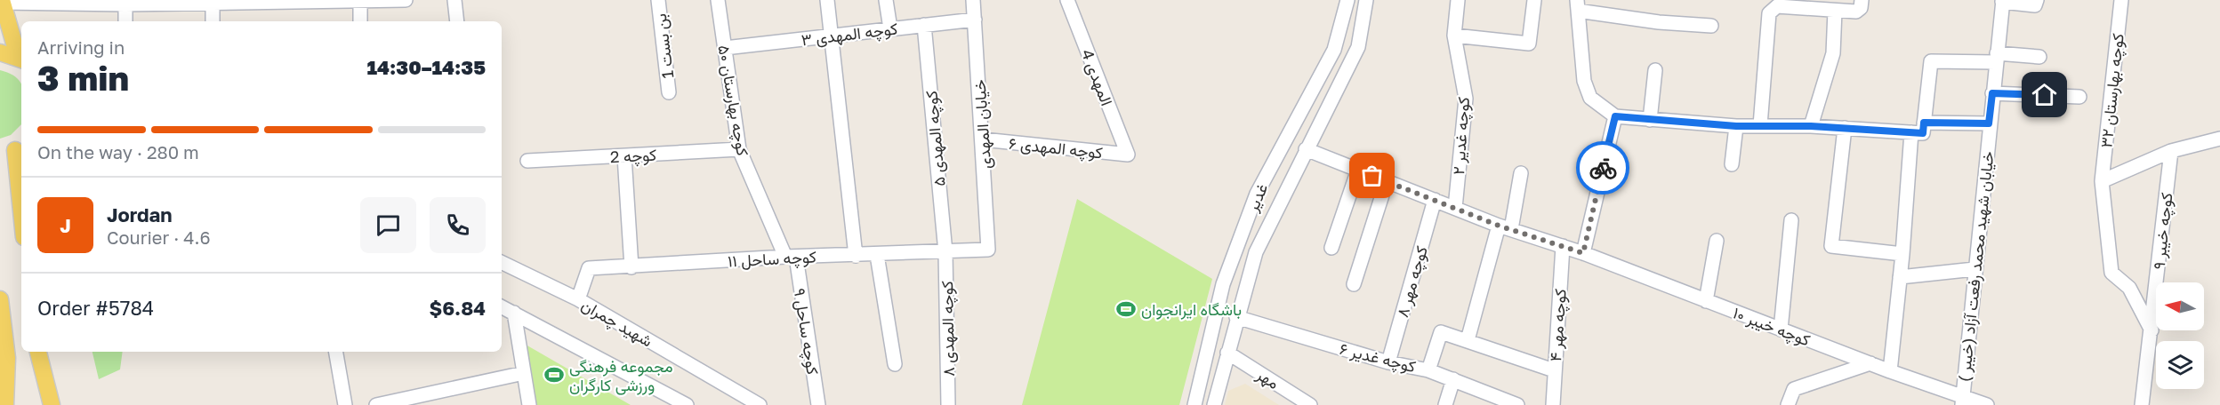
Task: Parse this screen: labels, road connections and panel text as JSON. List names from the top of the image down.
{
  "streets": {
    "street": [
      "کوچه المهدی ۳",
      "بن بست 1",
      "المهدی 4",
      "کوچه بهارستان ۳۲",
      "کوچه بهارستان ۵۰",
      "خیابان المهدی",
      "کوچه غدیر ۲",
      "کوچه المهدی ۵",
      "کوچه المهدی ۶",
      "کوچه 2",
      "غدیر",
      "کوچه خیبر ۹",
      "کوچه ساحل ۱۱",
      "( خیبر) خیابان شهید محمد رفعت آزاد",
      "کوچه مهر ۸",
      "شهید چمران",
      "کوچه مهر ۴",
      "کوچه خیبر ۱۰",
      "کوچه المهدی ۸",
      "کوچه ساحل ۹",
      "کوچه غدیر ۶",
      "مهر"
    ]
  },
  "crossings": [
    ["کوچه المهدی ۳", "کوچه بهارستان ۵۰"],
    ["کوچه المهدی ۳", "خیابان المهدی"],
    ["کوچه المهدی ۳", "کوچه المهدی ۵"],
    ["المهدی 4", "کوچه المهدی ۶"],
    ["کوچه بهارستان ۳۲", "کوچه خیبر ۹"],
    ["کوچه بهارستان ۵۰", "کوچه 2"],
    ["کوچه بهارستان ۵۰", "کوچه ساحل ۱۱"],
    ["کوچه بهارستان ۵۰", "کوچه ساحل ۹"],
    ["خیابان المهدی", "کوچه المهدی ۶"],
    ["خیابان المهدی", "کوچه ساحل ۱۱"],
    ["کوچه غدیر ۲", "کوچه خیبر ۱۰"],
    ["کوچه المهدی ۵", "کوچه ساحل ۱۱"],
    ["کوچه المهدی ۵", "کوچه المهدی ۸"],
    ["غدیر", "کوچه خیبر ۱۰"],
    ["غدیر", "کوچه غدیر ۶"],
    ["غدیر", "مهر"],
    ["کوچه ساحل ۱۱", "شهید چمران"],
    ["کوچه ساحل ۱۱", "کوچه المهدی ۸"],
    ["کوچه ساحل ۱۱", "کوچه ساحل ۹"],
    ["( خیبر) خیابان شهید محمد رفعت آزاد", "کوچه خیبر ۱۰"],
    ["کوچه مهر ۸", "کوچه خیبر ۱۰"],
    ["کوچه مهر ۸", "کوچه غدیر ۶"],
    ["کوچه مهر ۴", "کوچه خیبر ۱۰"]
  ],
  "places": {
    "sports": ["باشگاه ایرانجوان", "مجموعه فرهنگی ورزشی کارگران"]
  },
  "north": "left",
  "page": {
    "heading": ["3 min", "Arriving in", "14:30–14:35"],
    "panel": [
      "Jordan",
      "Courier · 4.6",
      "Order #5784",
      "$6.84"
    ],
    "bar": "On the way · 280 m",
    "round": "J"
  }
}
